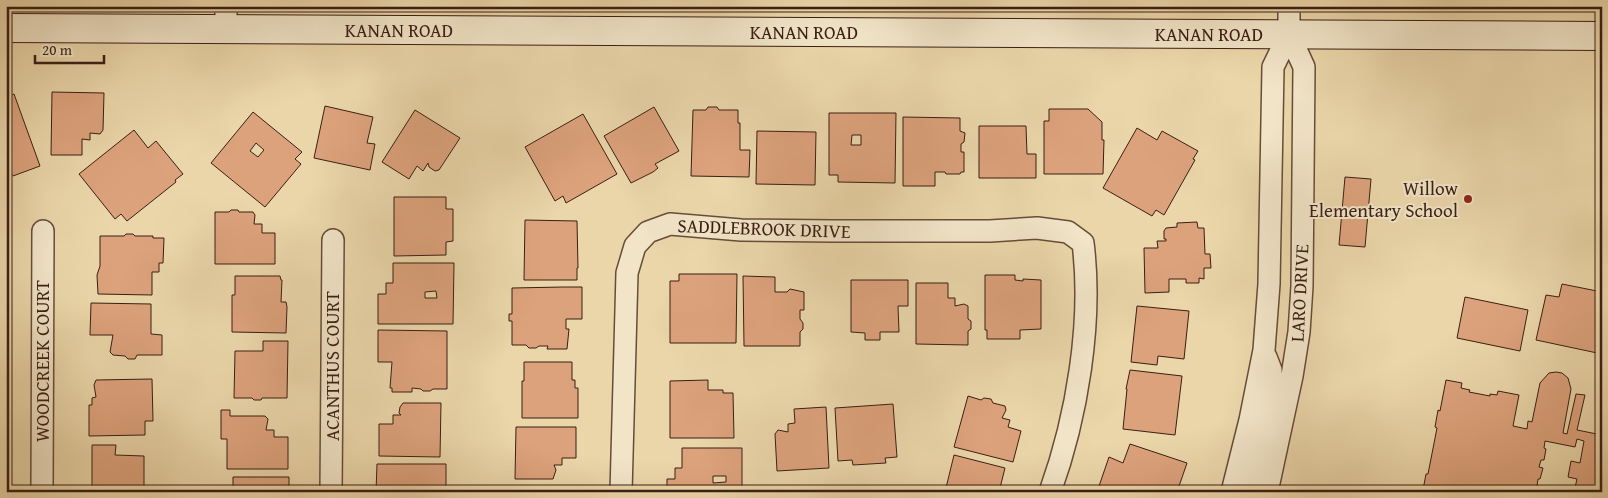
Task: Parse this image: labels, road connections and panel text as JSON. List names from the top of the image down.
{
  "streets": {
    "main road": ["KANAN ROAD"],
    "street": [
      "SADDLEBROOK DRIVE",
      "LARO DRIVE",
      "WOODCREEK COURT",
      "ACANTHUS COURT"
    ]
  },
  "crossings": [
    ["KANAN ROAD", "LARO DRIVE"]
  ],
  "places": ["Willow Elementary School"],
  "scale_bar": "20 m"
}
